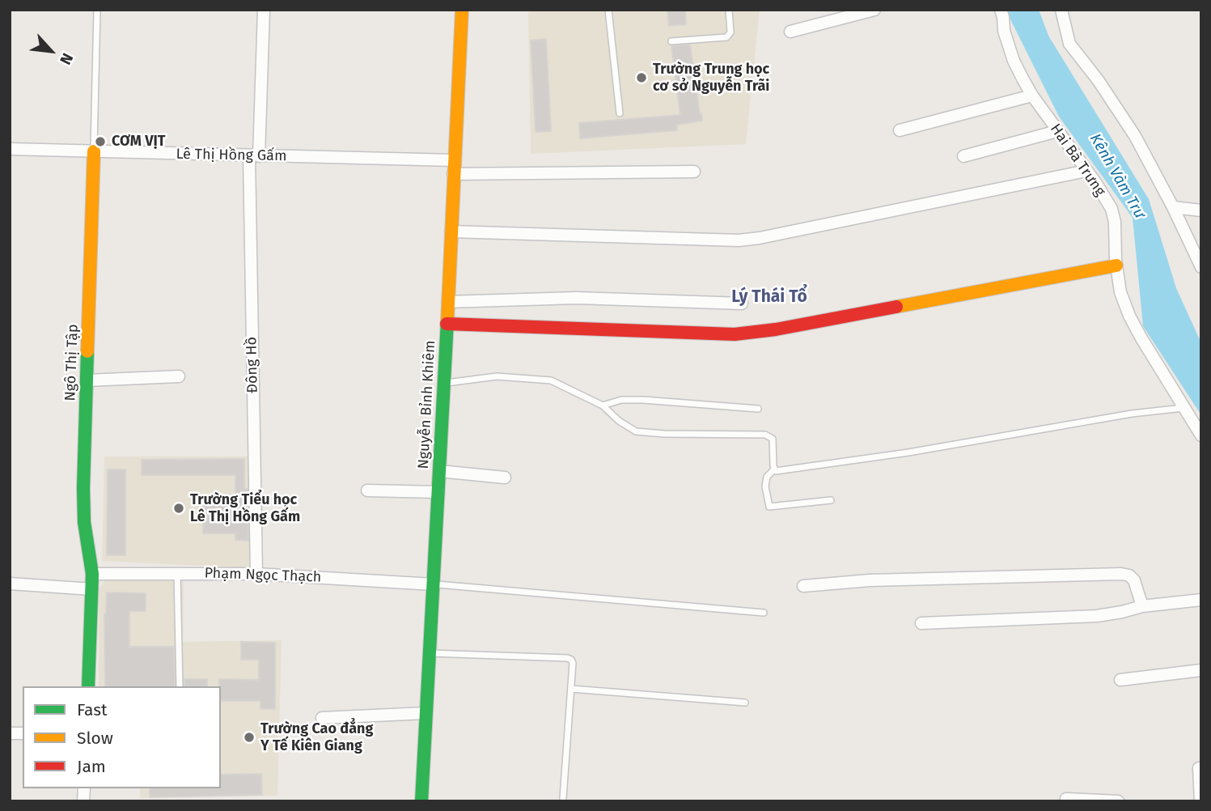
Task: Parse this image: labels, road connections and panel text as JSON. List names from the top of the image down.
{
  "streets": {
    "street": [
      "Lê Thị Hồng Gấm",
      "Hai Bà Trưng",
      "Ngô Thị Tập",
      "Đông Hồ",
      "Nguyễn Bỉnh Khiêm",
      "Phạm Ngọc Thạch"
    ]
  },
  "crossings": [
    ["Lê Thị Hồng Gấm", "Ngô Thị Tập"],
    ["Lê Thị Hồng Gấm", "Đông Hồ"],
    ["Lê Thị Hồng Gấm", "Nguyễn Bỉnh Khiêm"],
    ["Ngô Thị Tập", "Phạm Ngọc Thạch"],
    ["Đông Hồ", "Phạm Ngọc Thạch"],
    ["Nguyễn Bỉnh Khiêm", "Phạm Ngọc Thạch"]
  ],
  "districts": ["Lý Thái Tổ"],
  "water": ["Kênh Vàm Trư"],
  "places": [
    "Trường Trung học cơ sở Nguyễn Trãi",
    "CƠM VỊT",
    "Trường Tiểu học Lê Thị Hồng Gấm",
    "Trường Cao đẳng Y Tế Kiên Giang"
  ],
  "legend": ["Fast", "Slow", "Jam"],
  "north": "bottom right"
}
